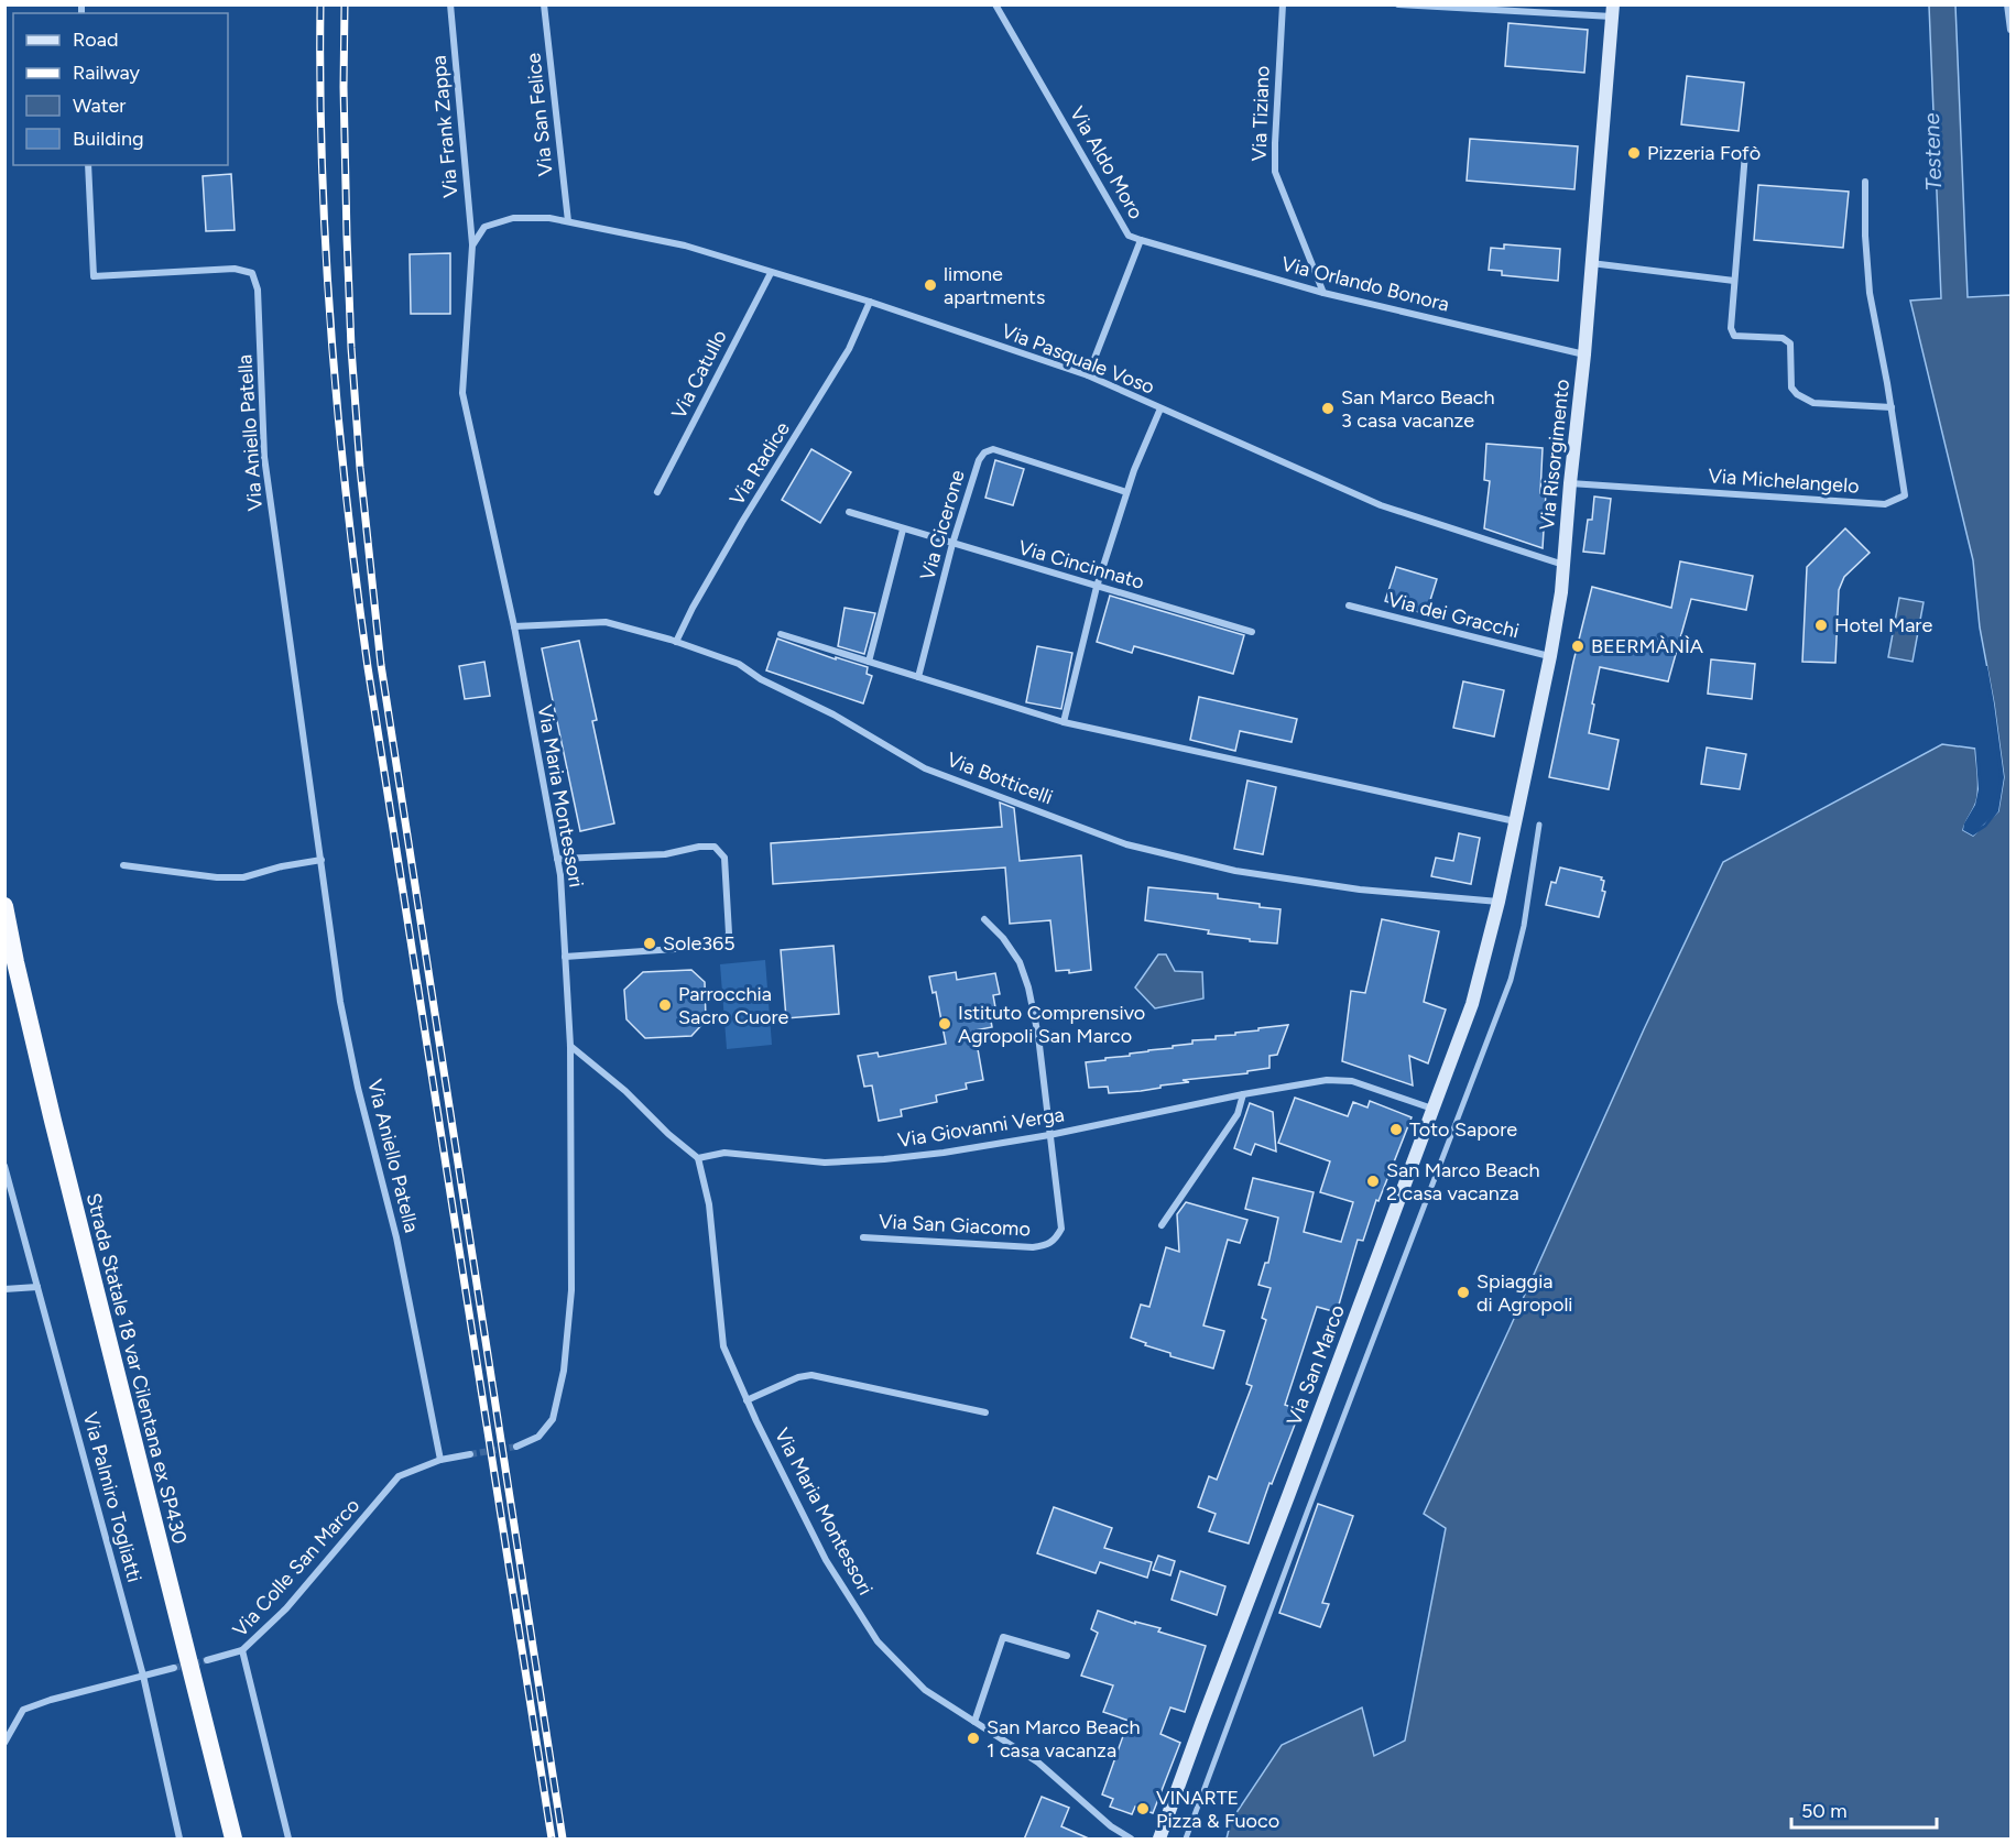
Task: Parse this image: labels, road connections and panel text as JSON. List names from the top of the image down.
{
  "streets": {
    "highway": ["Strada Statale 18 var Cilentana ex SP430"],
    "main road": ["Via Risorgimento", "Via San Marco"],
    "street": [
      "Via Tiziano",
      "Via San Felice",
      "Via Frank Zappa",
      "Via Aldo Moro",
      "Via Orlando Bonora",
      "Via Pasquale Voso",
      "Via Catullo",
      "Via Aniello Patella",
      "Via Radice",
      "Via Michelangelo",
      "Via Cicerone",
      "Via Cincinnato",
      "Via dei Gracchi",
      "Via Botticelli",
      "Via Maria Montessori",
      "Via Giovanni Verga",
      "Via San Giacomo",
      "Via Palmiro Togliatti",
      "Via Colle San Marco"
    ]
  },
  "crossings": [
    ["Via Tiziano", "Via Orlando Bonora"],
    ["Via San Felice", "Via Pasquale Voso"],
    ["Via Frank Zappa", "Via Maria Montessori"],
    ["Via Aldo Moro", "Via Orlando Bonora"],
    ["Via Aldo Moro", "Via Pasquale Voso"],
    ["Via Orlando Bonora", "Via Risorgimento"],
    ["Via Pasquale Voso", "Via Catullo"],
    ["Via Pasquale Voso", "Via Risorgimento"],
    ["Via Pasquale Voso", "Via Radice"],
    ["Via Aniello Patella", "Via Colle San Marco"],
    ["Via Risorgimento", "Via Michelangelo"],
    ["Via Risorgimento", "Via dei Gracchi"],
    ["Via Risorgimento", "Via Botticelli"],
    ["Via Risorgimento", "Via San Marco"],
    ["Via Radice", "Via Botticelli"],
    ["Via Cicerone", "Via Cincinnato"],
    ["Via Botticelli", "Via Maria Montessori"],
    ["Via Botticelli", "Via San Marco"],
    ["Via Maria Montessori", "Via Giovanni Verga"],
    ["Via Giovanni Verga", "Via San Giacomo"],
    ["Via Giovanni Verga", "Via San Marco"]
  ],
  "water": ["Testene"],
  "places": [
    "Pizzeria Fofò",
    "limone apartments",
    "San Marco Beach 3 casa vacanze",
    "Hotel Mare",
    "BEERMÀNÌA",
    "Sole365",
    "Parrocchia Sacro Cuore",
    "Istituto Comprensivo Agropoli San Marco",
    "Toto Sapore",
    "San Marco Beach 2 casa vacanza",
    "Spiaggia di Agropoli",
    "San Marco Beach 1 casa vacanza",
    "VINARTE Pizza & Fuoco"
  ],
  "legend": [
    "Road",
    "Railway",
    "Water",
    "Building"
  ],
  "scale_bar": "50 m"
}
